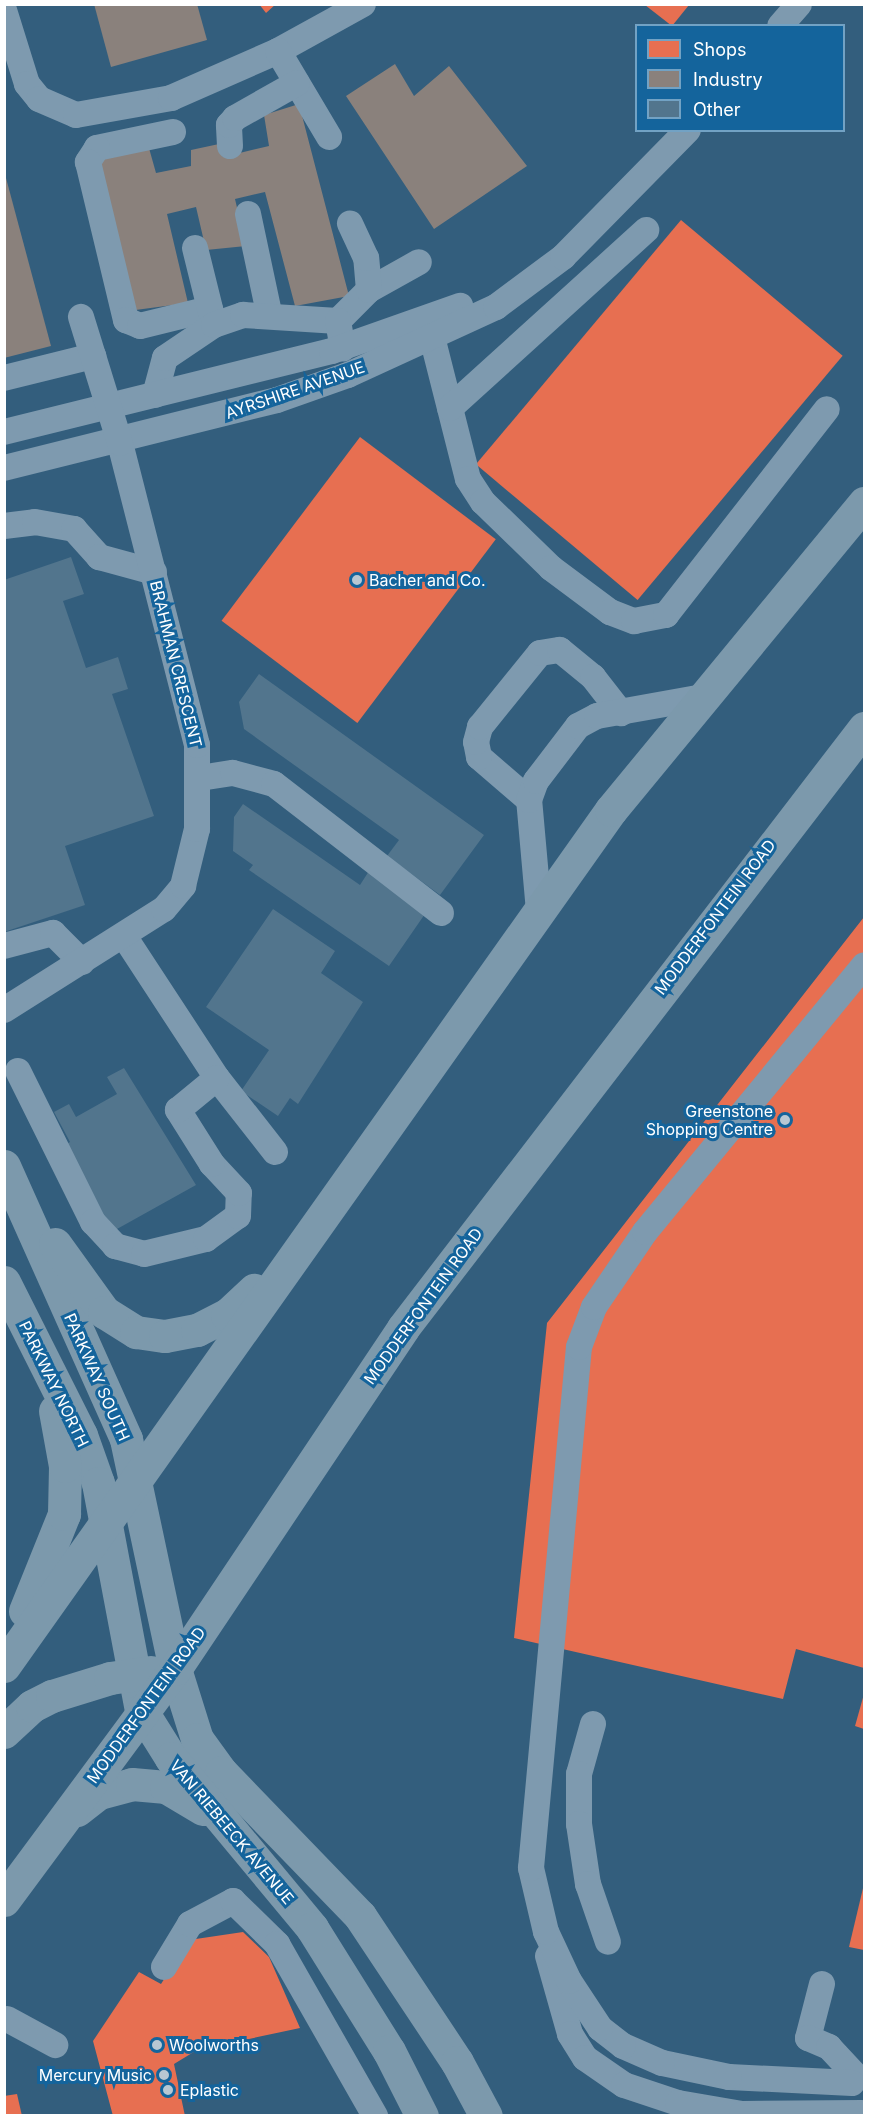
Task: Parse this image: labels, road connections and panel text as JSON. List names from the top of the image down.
{
  "streets": {
    "main road": [
      "MODDERFONTEIN ROAD",
      "PARKWAY SOUTH",
      "PARKWAY NORTH",
      "VAN RIEBEECK AVENUE"
    ],
    "street": ["AYRSHIRE AVENUE", "BRAHMAN CRESCENT"]
  },
  "crossings": [
    ["AYRSHIRE AVENUE", "BRAHMAN CRESCENT"],
    ["MODDERFONTEIN ROAD", "PARKWAY SOUTH"],
    ["MODDERFONTEIN ROAD", "VAN RIEBEECK AVENUE"],
    ["PARKWAY SOUTH", "VAN RIEBEECK AVENUE"],
    ["PARKWAY NORTH", "VAN RIEBEECK AVENUE"]
  ],
  "places": [
    "Bacher and Co.",
    "Greenstone Shopping Centre",
    "Woolworths",
    "Mercury Music",
    "Eplastic"
  ],
  "legend": ["Shops", "Industry", "Other"]
}
